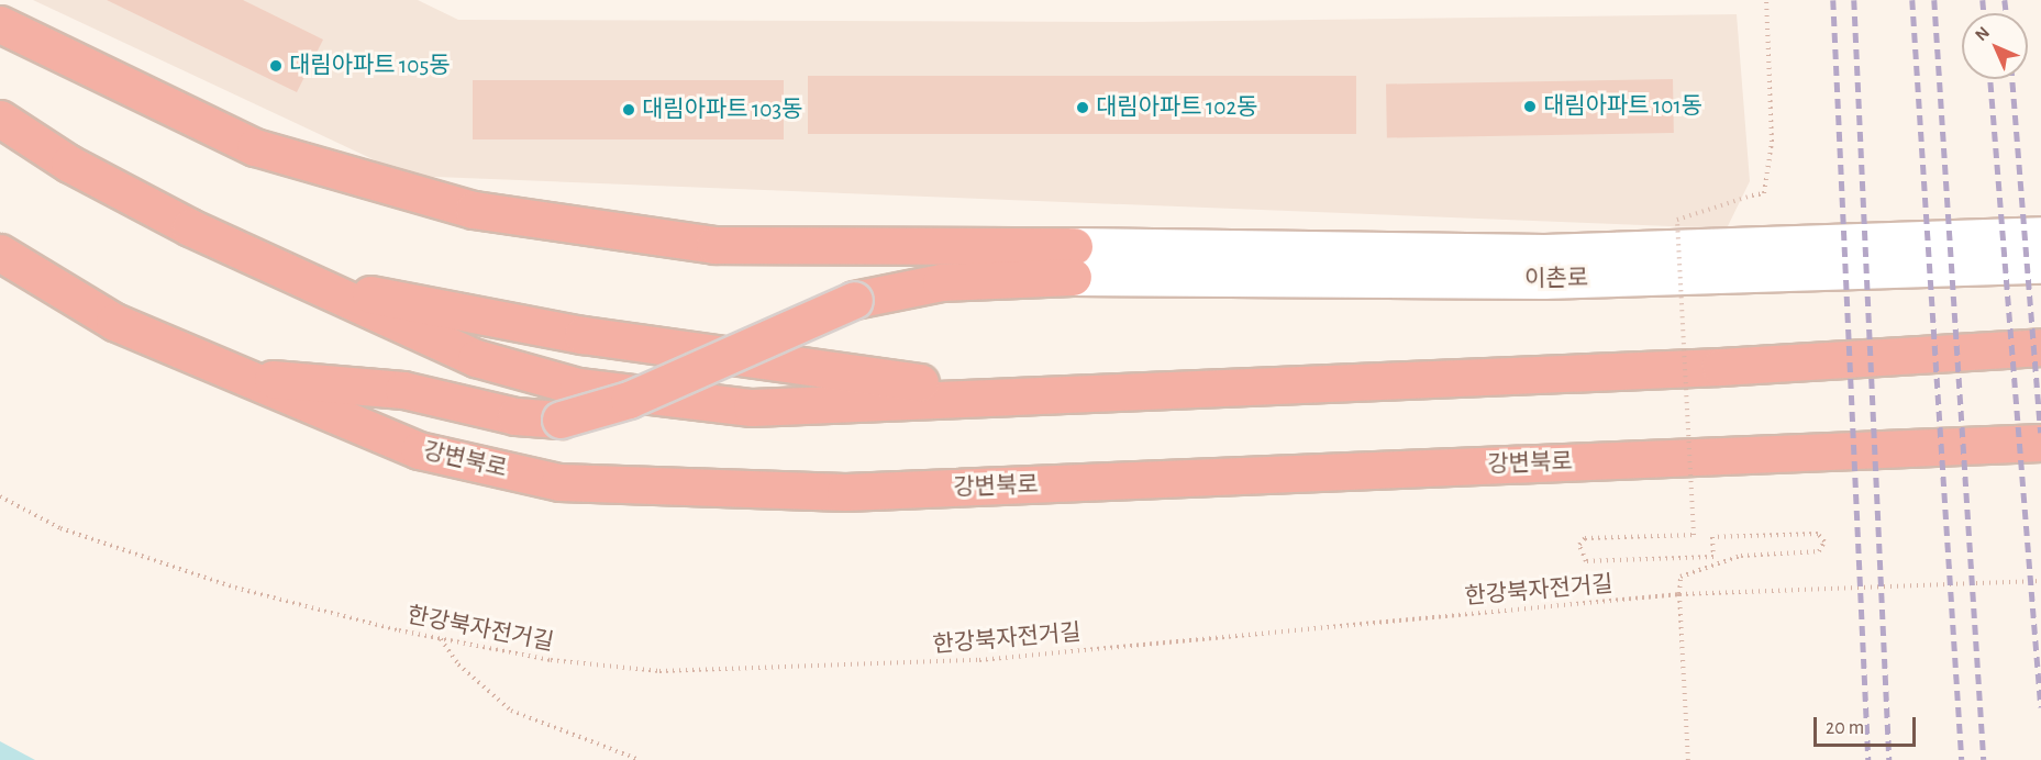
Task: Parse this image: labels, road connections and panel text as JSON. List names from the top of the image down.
{
  "streets": {
    "highway": ["강변북로"],
    "main road": ["이촌로"],
    "path": ["한강북자전거길"]
  },
  "places": [
    "대림아파트 105동",
    "대림아파트 101동",
    "대림아파트 102동",
    "대림아파트 103동"
  ],
  "scale_bar": "20 m",
  "north": "top left"
}
